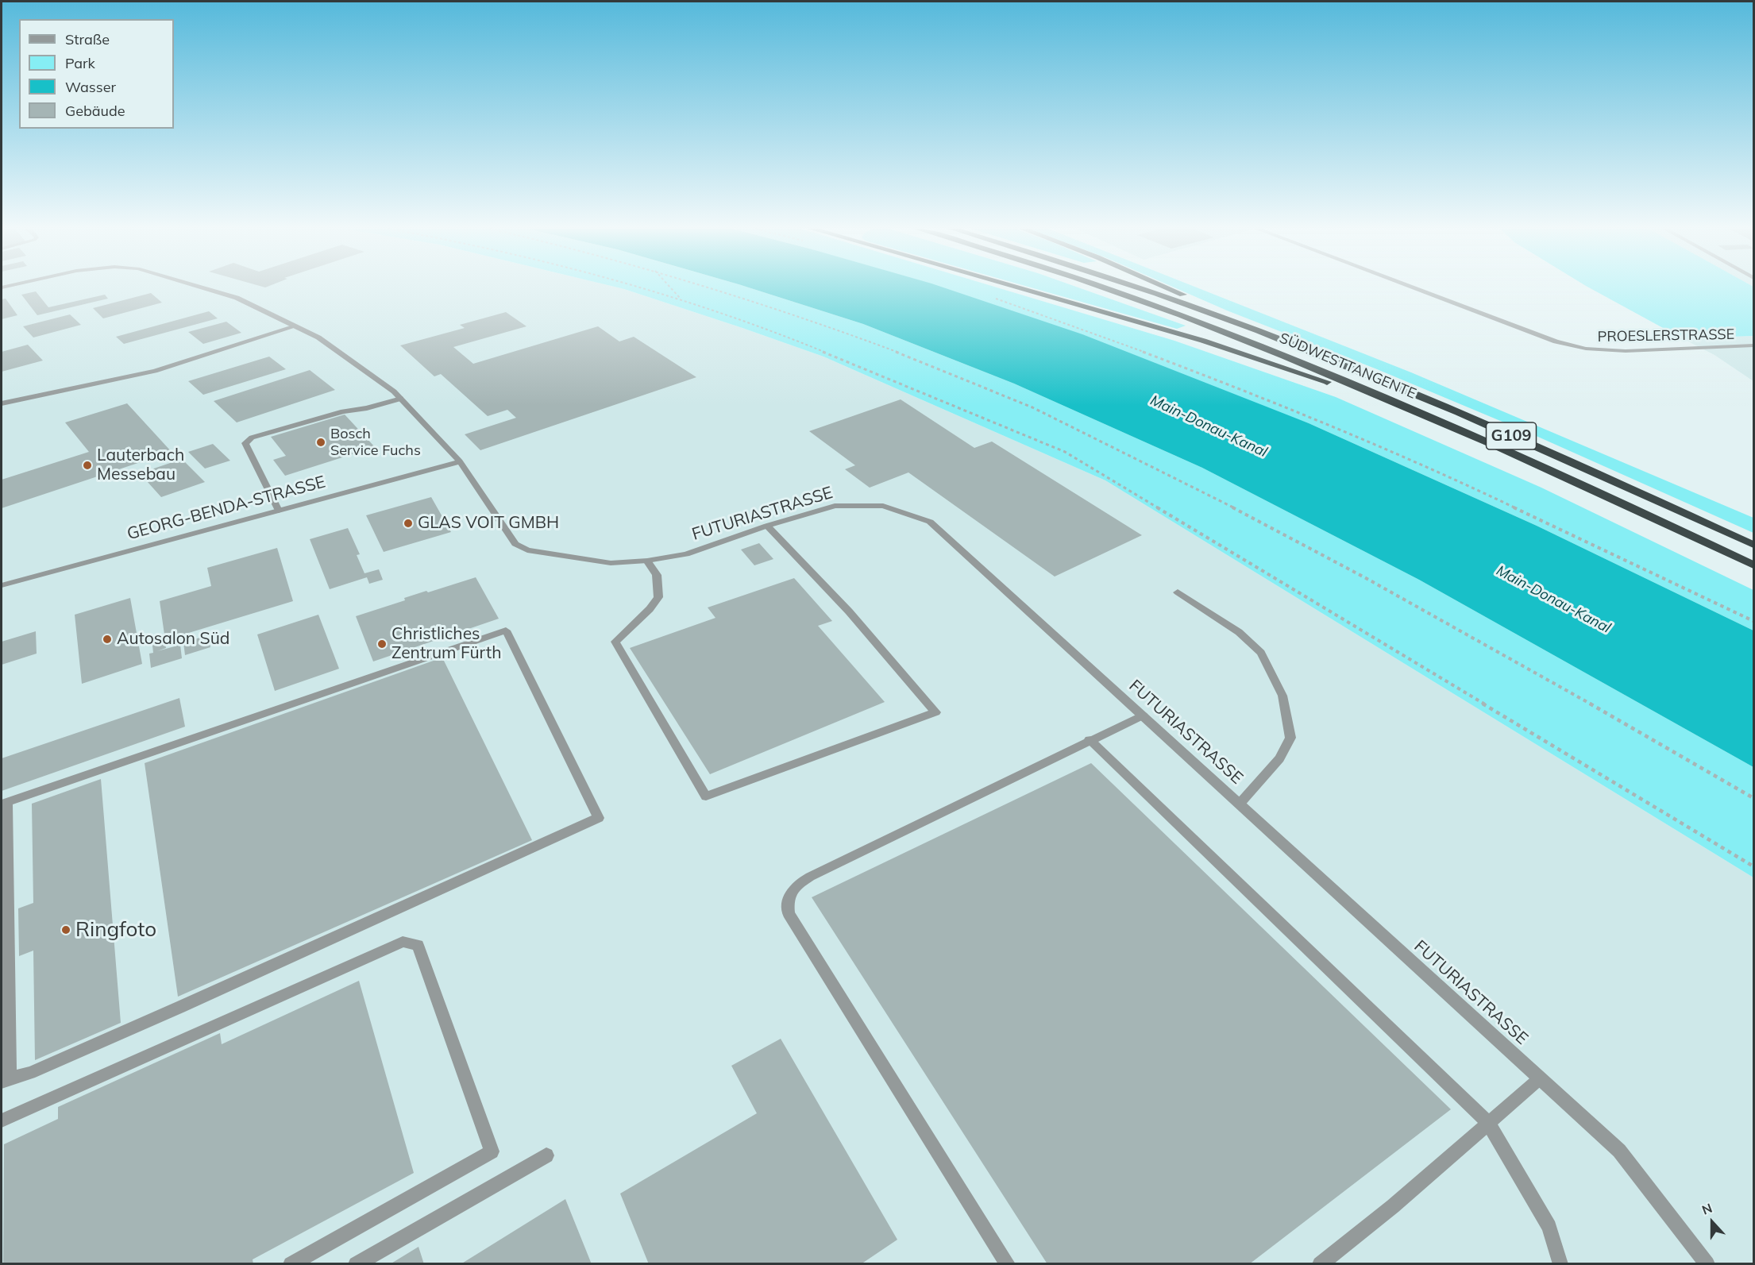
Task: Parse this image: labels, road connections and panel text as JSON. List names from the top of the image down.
{
  "streets": {
    "highway": ["SÜDWESTTANGENTE", "G109"],
    "street": ["PROESLERSTRASSE", "GEORG-BENDA-STRASSE", "FUTURIASTRASSE"]
  },
  "crossings": [
    ["GEORG-BENDA-STRASSE", "FUTURIASTRASSE"]
  ],
  "water": ["Main-Donau-Kanal"],
  "places": [
    "Bosch Service Fuchs",
    "Lauterbach Messebau",
    "GLAS VOIT GMBH",
    "Autosalon Süd",
    "Christliches Zentrum Fürth",
    "Ringfoto"
  ],
  "legend": [
    "Straße",
    "Park",
    "Wasser",
    "Gebäude"
  ],
  "north": "top"
}
